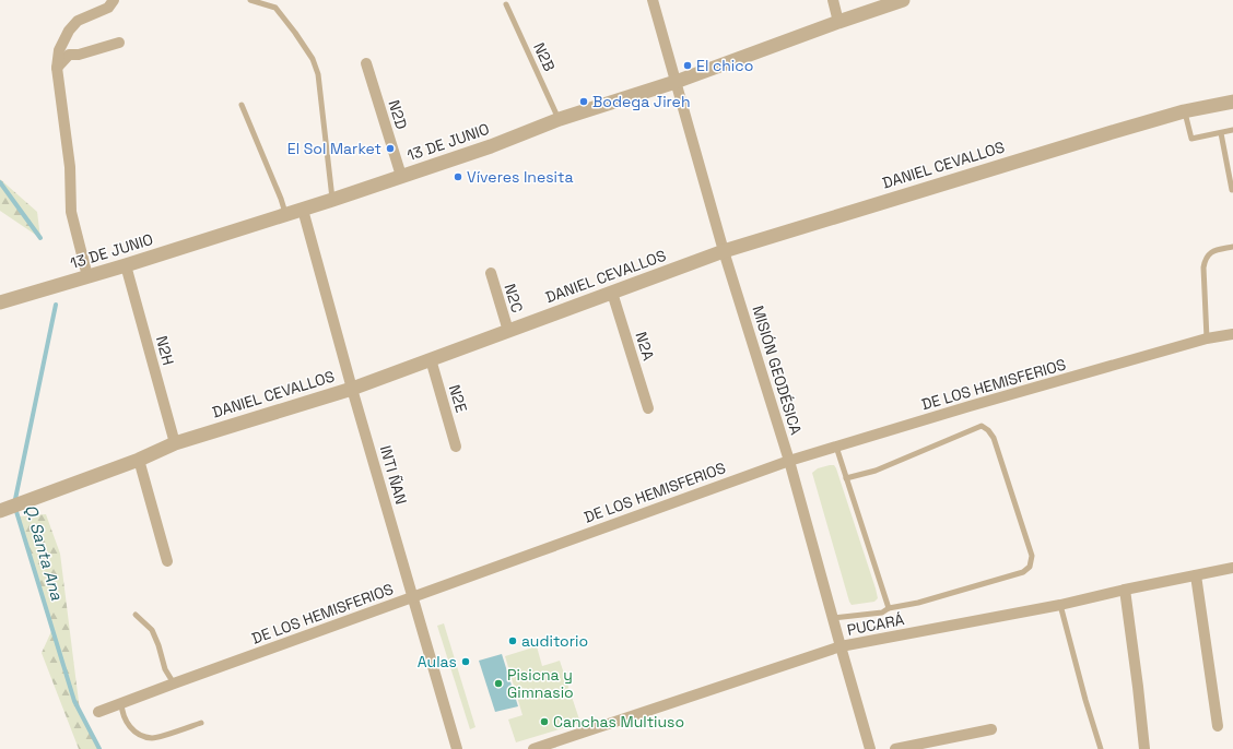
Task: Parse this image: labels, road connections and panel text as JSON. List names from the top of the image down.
{
  "streets": {
    "street": [
      "N2D",
      "13 DE JUNIO",
      "DANIEL CEVALLOS",
      "N2C",
      "N2A",
      "N2H",
      "MISIÓN GEODÉSICA",
      "DE LOS HEMISFERIOS",
      "N2E",
      "INTI ÑAN",
      "PUCARÁ"
    ],
    "lane": ["N2B"]
  },
  "crossings": [
    ["N2B", "13 DE JUNIO"],
    ["N2D", "13 DE JUNIO"],
    ["13 DE JUNIO", "N2H"],
    ["13 DE JUNIO", "MISIÓN GEODÉSICA"],
    ["13 DE JUNIO", "INTI ÑAN"],
    ["DANIEL CEVALLOS", "N2C"],
    ["DANIEL CEVALLOS", "N2A"],
    ["DANIEL CEVALLOS", "N2H"],
    ["DANIEL CEVALLOS", "MISIÓN GEODÉSICA"],
    ["DANIEL CEVALLOS", "N2E"],
    ["DANIEL CEVALLOS", "INTI ÑAN"],
    ["MISIÓN GEODÉSICA", "DE LOS HEMISFERIOS"],
    ["MISIÓN GEODÉSICA", "PUCARÁ"],
    ["DE LOS HEMISFERIOS", "INTI ÑAN"]
  ],
  "water": ["Q. Santa Ana"],
  "places": [
    "El chico",
    "Bodega Jireh",
    "El Sol Market",
    "Víveres Inesita",
    "auditorio",
    "Aulas",
    "Pisicna y Gimnasio",
    "Canchas Multiuso"
  ]
}
